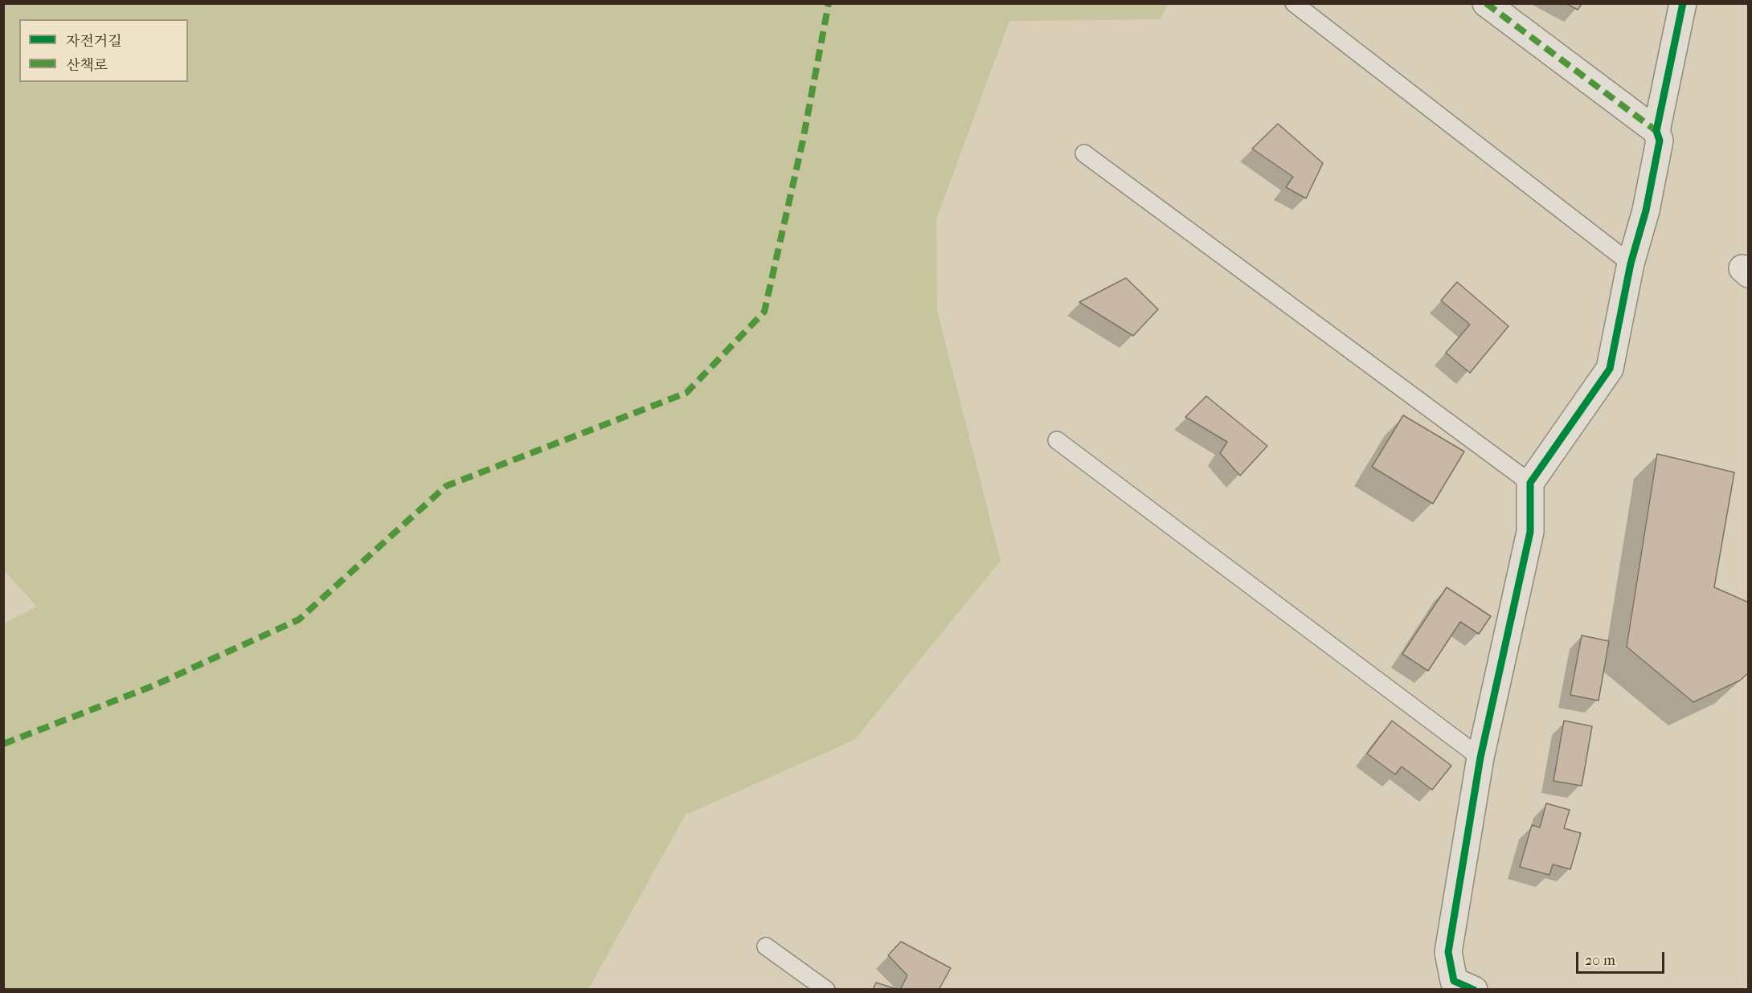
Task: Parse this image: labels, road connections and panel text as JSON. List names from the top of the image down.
{
  "legend": ["자전거길", "산책로"],
  "scale_bar": "20 m"
}
